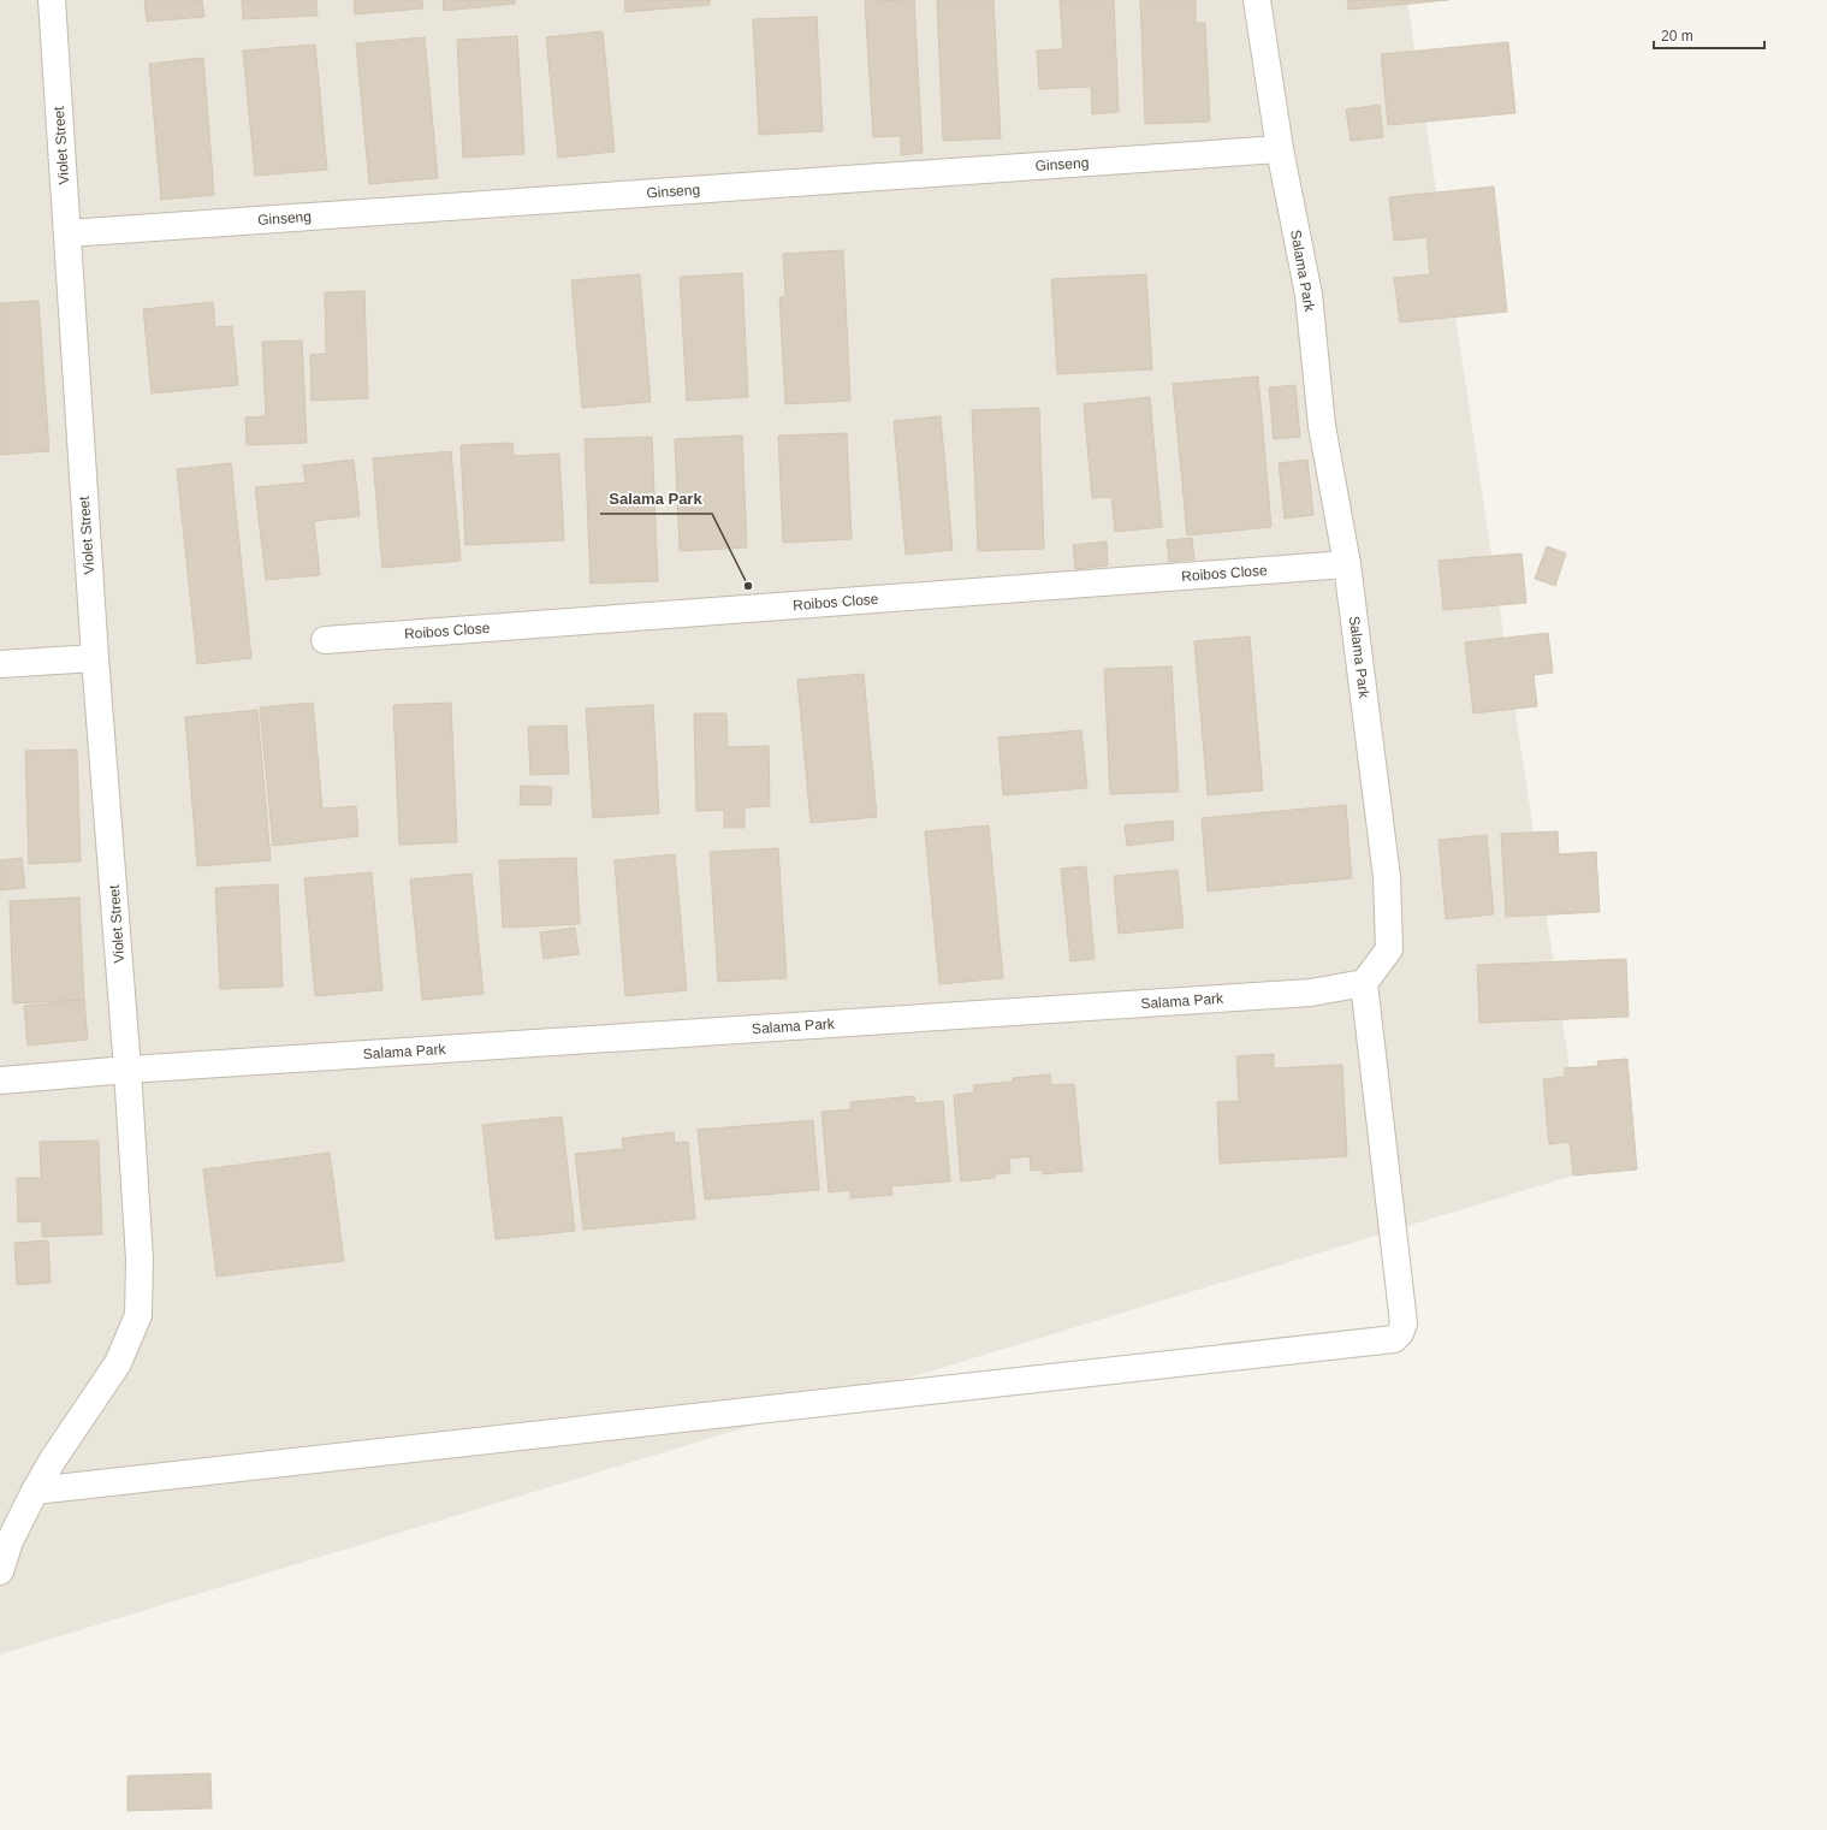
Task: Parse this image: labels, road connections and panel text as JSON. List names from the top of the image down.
{
  "streets": {
    "street": [
      "Violet Street",
      "Ginseng",
      "Salama Park",
      "Roibos Close"
    ]
  },
  "crossings": [
    ["Violet Street", "Ginseng"],
    ["Violet Street", "Salama Park"],
    ["Ginseng", "Salama Park"],
    ["Salama Park", "Roibos Close"]
  ],
  "places": ["Salama Park"],
  "scale_bar": "20 m"
}
